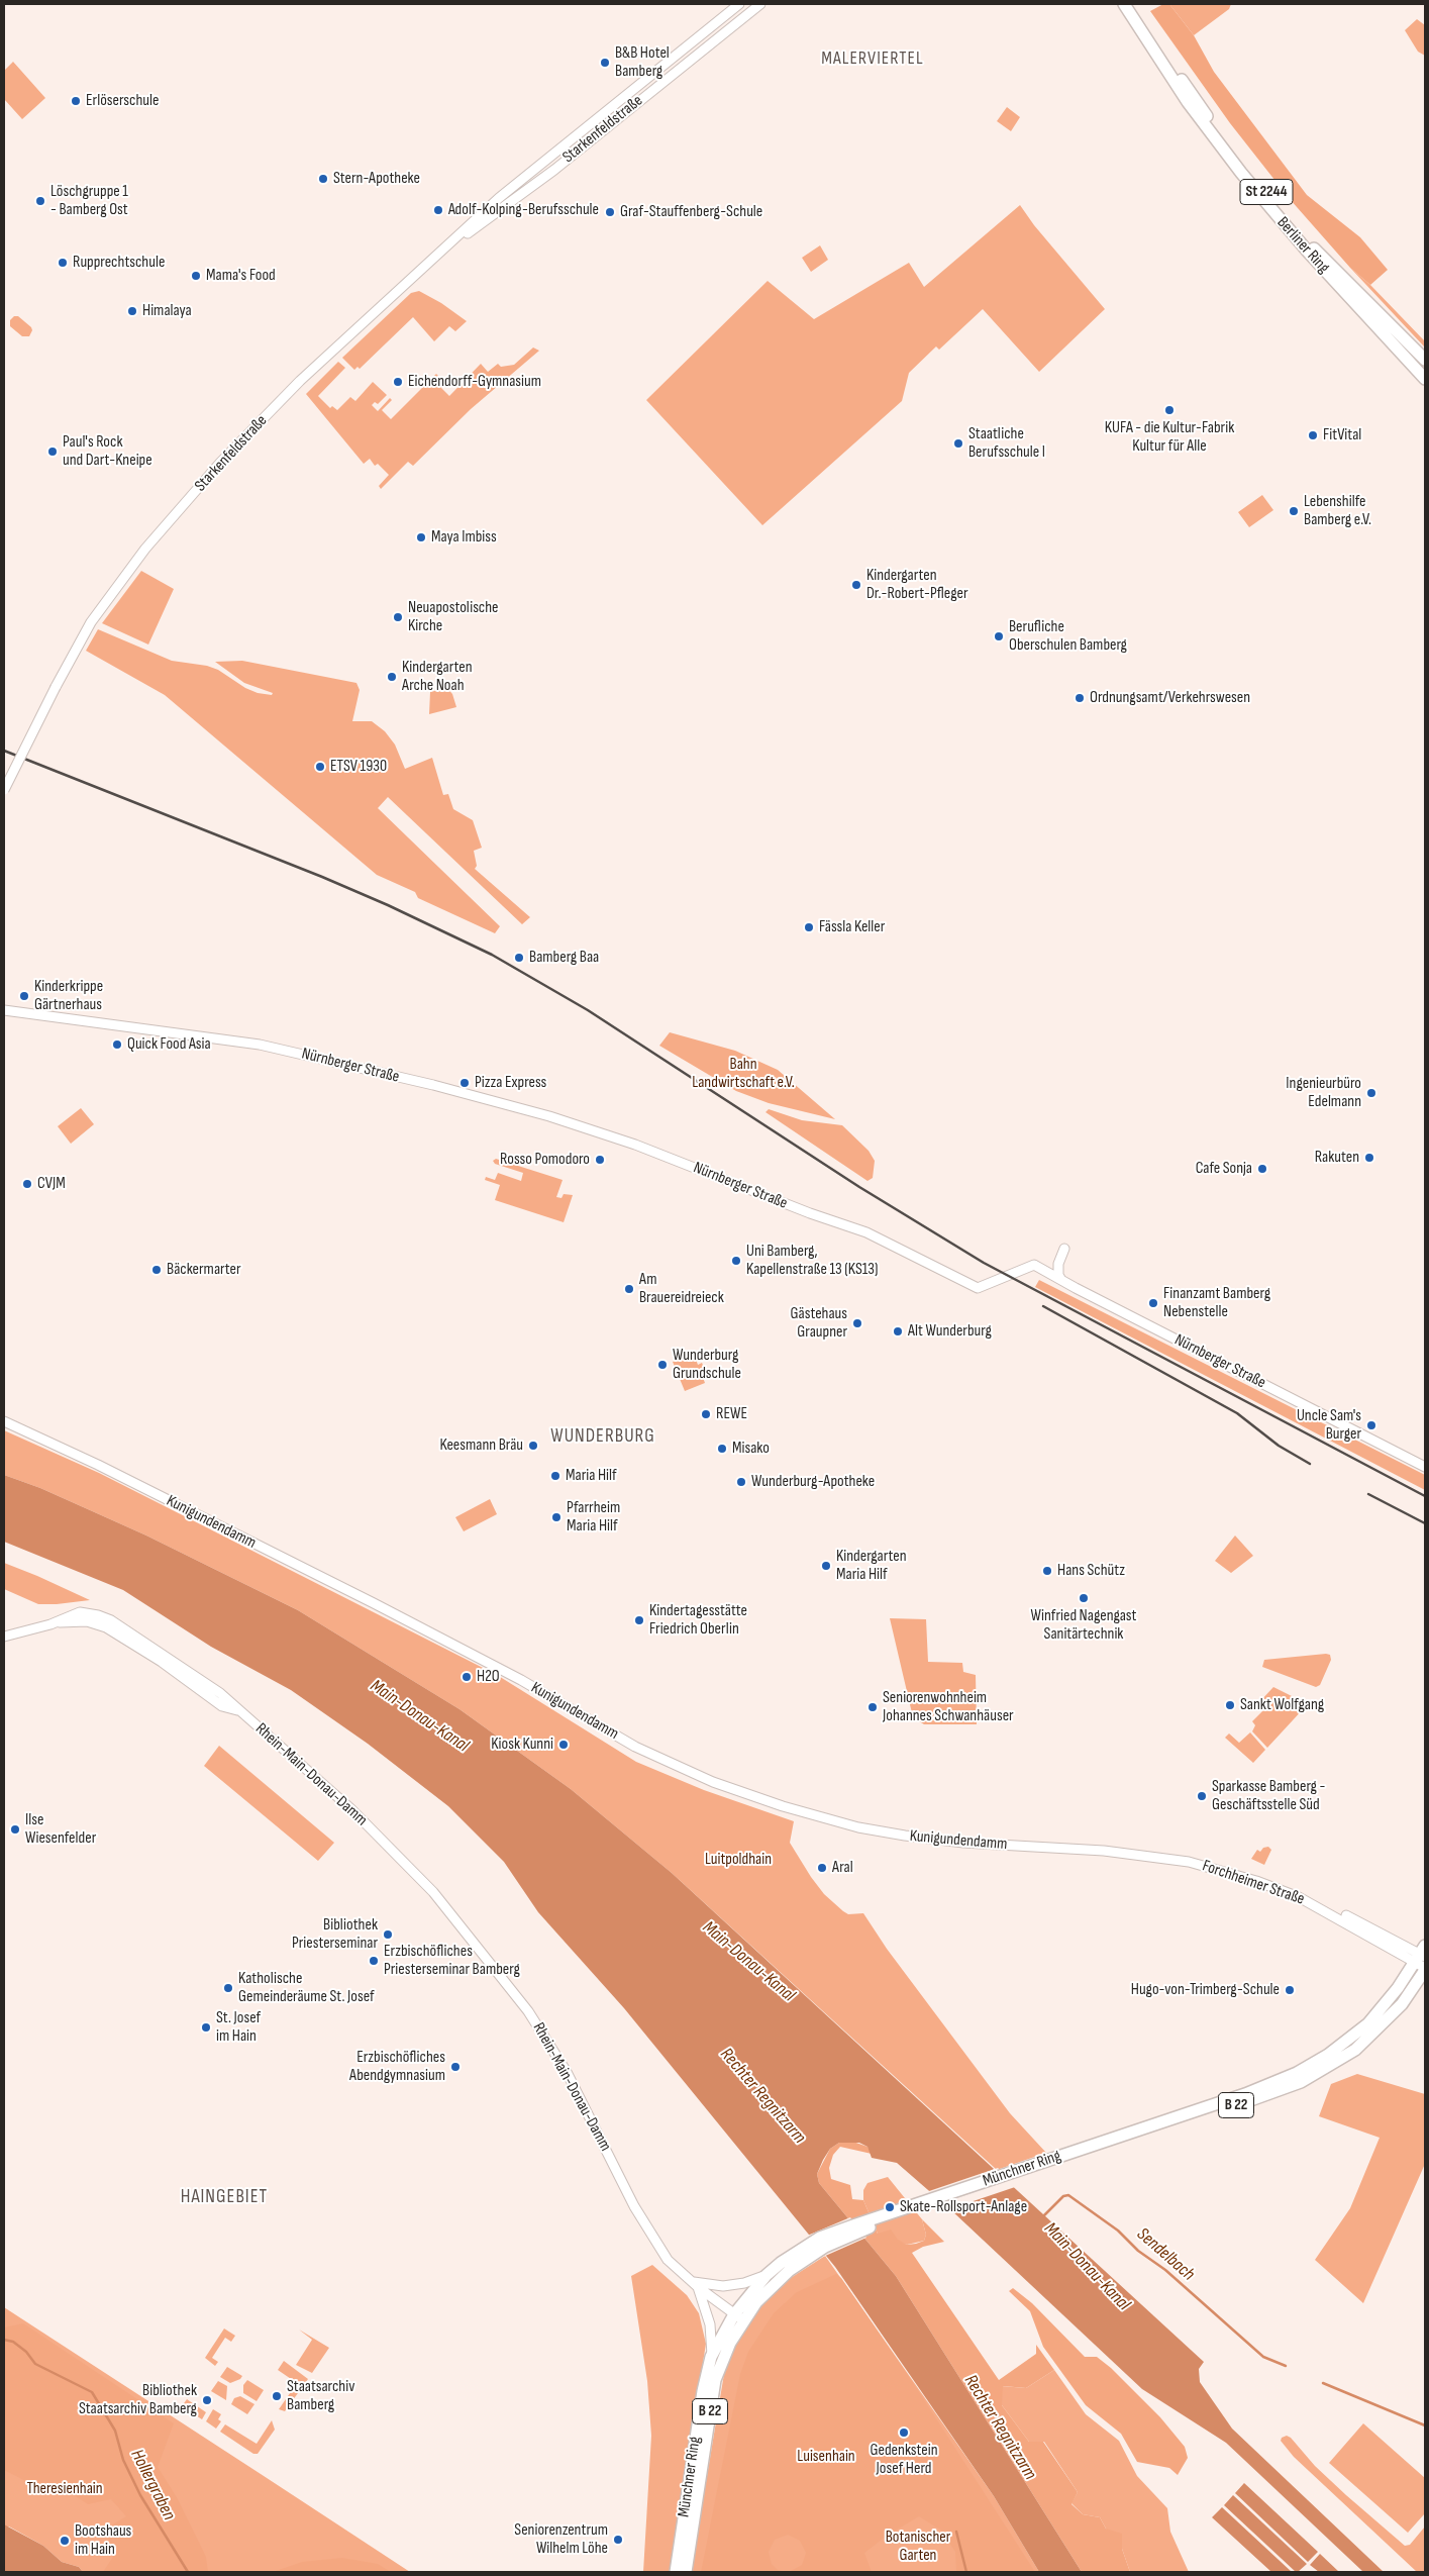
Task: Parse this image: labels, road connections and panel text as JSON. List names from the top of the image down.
{
  "streets": {
    "main road": [
      "St 2244",
      "Berliner Ring",
      "B 22",
      "Münchner Ring"
    ],
    "street": [
      "Starkenfeldstraße",
      "Nürnberger Straße",
      "Kunigundendamm",
      "Rhein-Main-Donau-Damm",
      "Forchheimer Straße"
    ]
  },
  "crossings": [
    ["Kunigundendamm", "Forchheimer Straße"],
    ["Rhein-Main-Donau-Damm", "Münchner Ring"],
    ["Forchheimer Straße", "Münchner Ring"]
  ],
  "districts": ["MALERVIERTEL", "WUNDERBURG", "HAINGEBIET"],
  "water": [
    "Main-Donau-Kanal",
    "Rechter Regnitzarm",
    "Sendelbach",
    "Hollergraben"
  ],
  "parks": [
    "Bahn Landwirtschaft e.V.",
    "Luitpoldhain",
    "Luisenhain",
    "Theresienhain",
    "Botanischer Garten"
  ],
  "places": [
    "B&B Hotel Bamberg",
    "Erlöserschule",
    "Stern-Apotheke",
    "Löschgruppe 1 - Bamberg Ost",
    "Adolf-Kolping-Berufsschule",
    "Graf-Stauffenberg-Schule",
    "Rupprechtschule",
    "Mama's Food",
    "Himalaya",
    "Eichendorff-Gymnasium",
    "KUFA - die Kultur-Fabrik Kultur für Alle",
    "FitVital",
    "Staatliche Berufsschule I",
    "Paul's Rock und Dart-Kneipe",
    "Lebenshilfe Bamberg e.V.",
    "Maya Imbiss",
    "Kindergarten Dr.-Robert-Pfleger",
    "Neuapostolische Kirche",
    "Berufliche Oberschulen Bamberg",
    "Kindergarten Arche Noah",
    "Ordnungsamt/Verkehrswesen",
    "ETSV 1930",
    "Fässla Keller",
    "Bamberg Baa",
    "Kinderkrippe Gärtnerhaus",
    "Quick Food Asia",
    "Pizza Express",
    "Ingenieurbüro Edelmann",
    "Rakuten",
    "Rosso Pomodoro",
    "Cafe Sonja",
    "CVJM",
    "Uni Bamberg, Kapellenstraße 13 (KS13)",
    "Bäckermarter",
    "Am Brauereidreieck",
    "Finanzamt Bamberg Nebenstelle",
    "Gästehaus Graupner",
    "Alt Wunderburg",
    "Wunderburg Grundschule",
    "REWE",
    "Uncle Sam's Burger",
    "Keesmann Bräu",
    "Misako",
    "Maria Hilf",
    "Wunderburg-Apotheke",
    "Pfarrheim Maria Hilf",
    "Kindergarten Maria Hilf",
    "Hans Schütz",
    "Winfried Nagengast Sanitärtechnik",
    "Kindertagesstätte Friedrich Oberlin",
    "H2O",
    "Sankt Wolfgang",
    "Seniorenwohnheim Johannes Schwanhäuser",
    "Kiosk Kunni",
    "Sparkasse Bamberg - Geschäftsstelle Süd",
    "Ilse Wiesenfelder",
    "Aral",
    "Bibliothek Priesterseminar",
    "Erzbischöfliches Priesterseminar Bamberg",
    "Katholische Gemeinderäume St. Josef",
    "Hugo-von-Trimberg-Schule",
    "St. Josef im Hain",
    "Erzbischöfliches Abendgymnasium",
    "Skate-Rollsport-Anlage",
    "Staatsarchiv Bamberg",
    "Bibliothek Staatsarchiv Bamberg",
    "Gedenkstein Josef Herd",
    "Seniorenzentrum Wilhelm Löhe",
    "Bootshaus im Hain"
  ]
}
